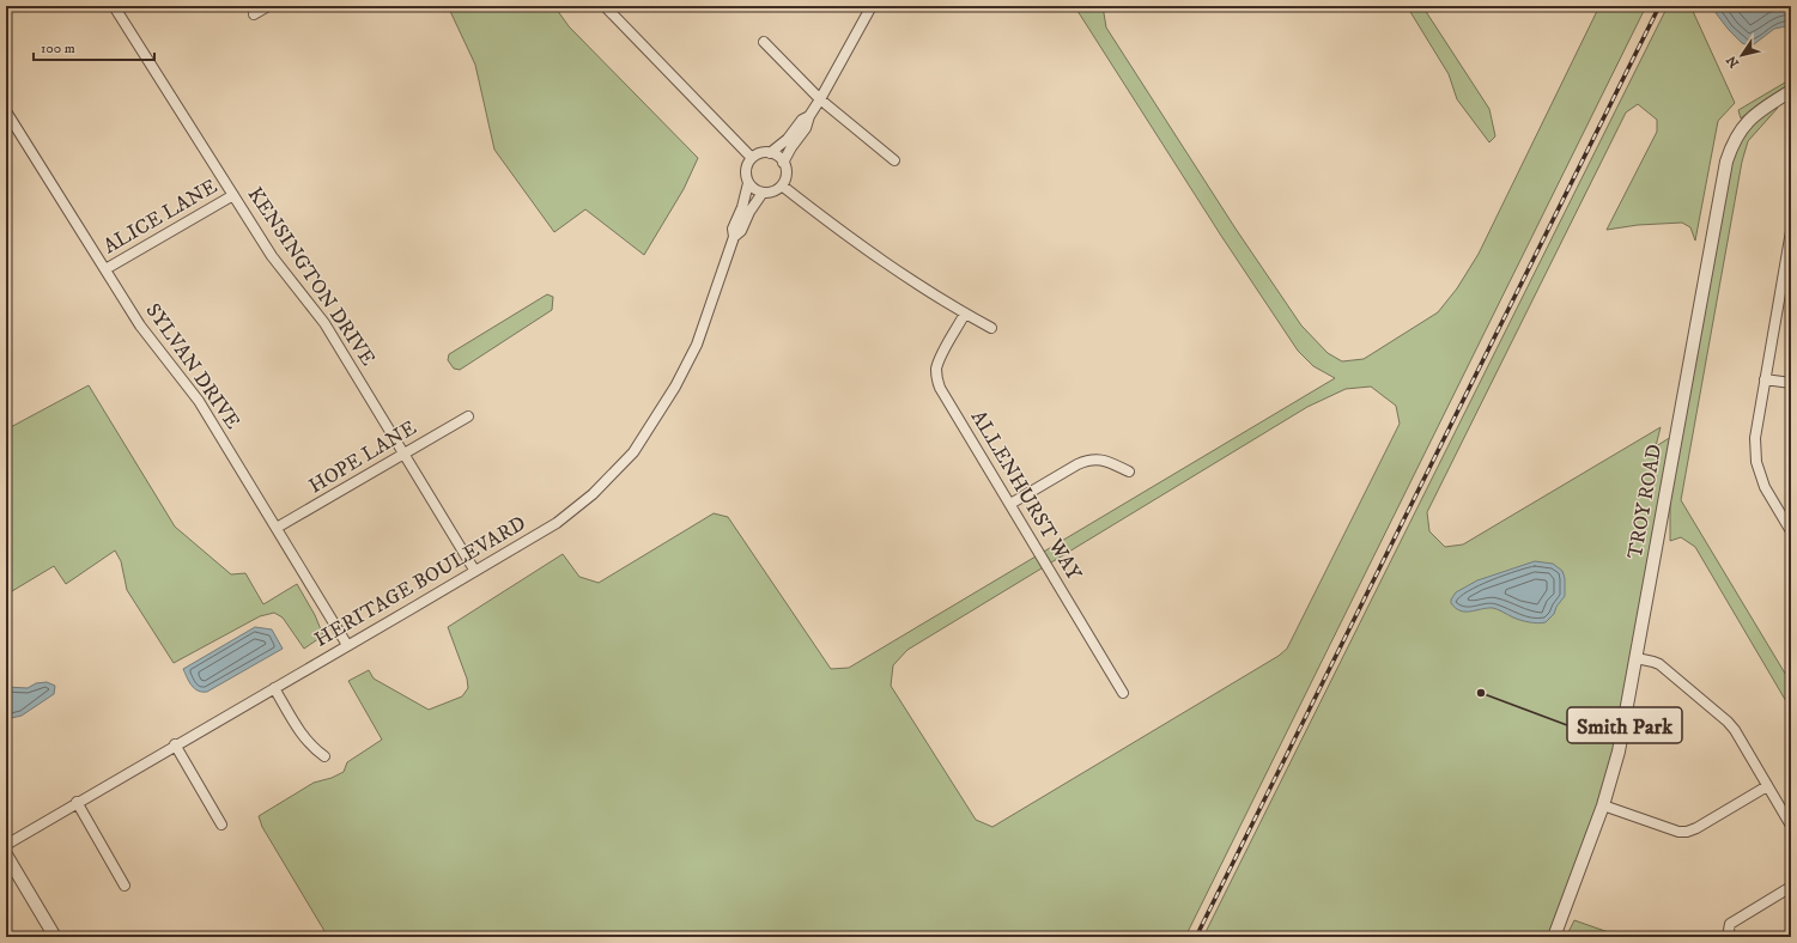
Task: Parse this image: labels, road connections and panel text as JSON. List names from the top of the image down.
{
  "streets": {
    "street": [
      "ALICE LANE",
      "KENSINGTON DRIVE",
      "SYLVAN DRIVE",
      "HOPE LANE",
      "ALLENHURST WAY",
      "TROY ROAD",
      "HERITAGE BOULEVARD"
    ]
  },
  "crossings": [
    ["ALICE LANE", "KENSINGTON DRIVE"],
    ["ALICE LANE", "SYLVAN DRIVE"],
    ["KENSINGTON DRIVE", "HOPE LANE"],
    ["KENSINGTON DRIVE", "HERITAGE BOULEVARD"],
    ["SYLVAN DRIVE", "HOPE LANE"],
    ["SYLVAN DRIVE", "HERITAGE BOULEVARD"]
  ],
  "places": ["Smith Park"],
  "scale_bar": "100 m",
  "north": "bottom left"
}
